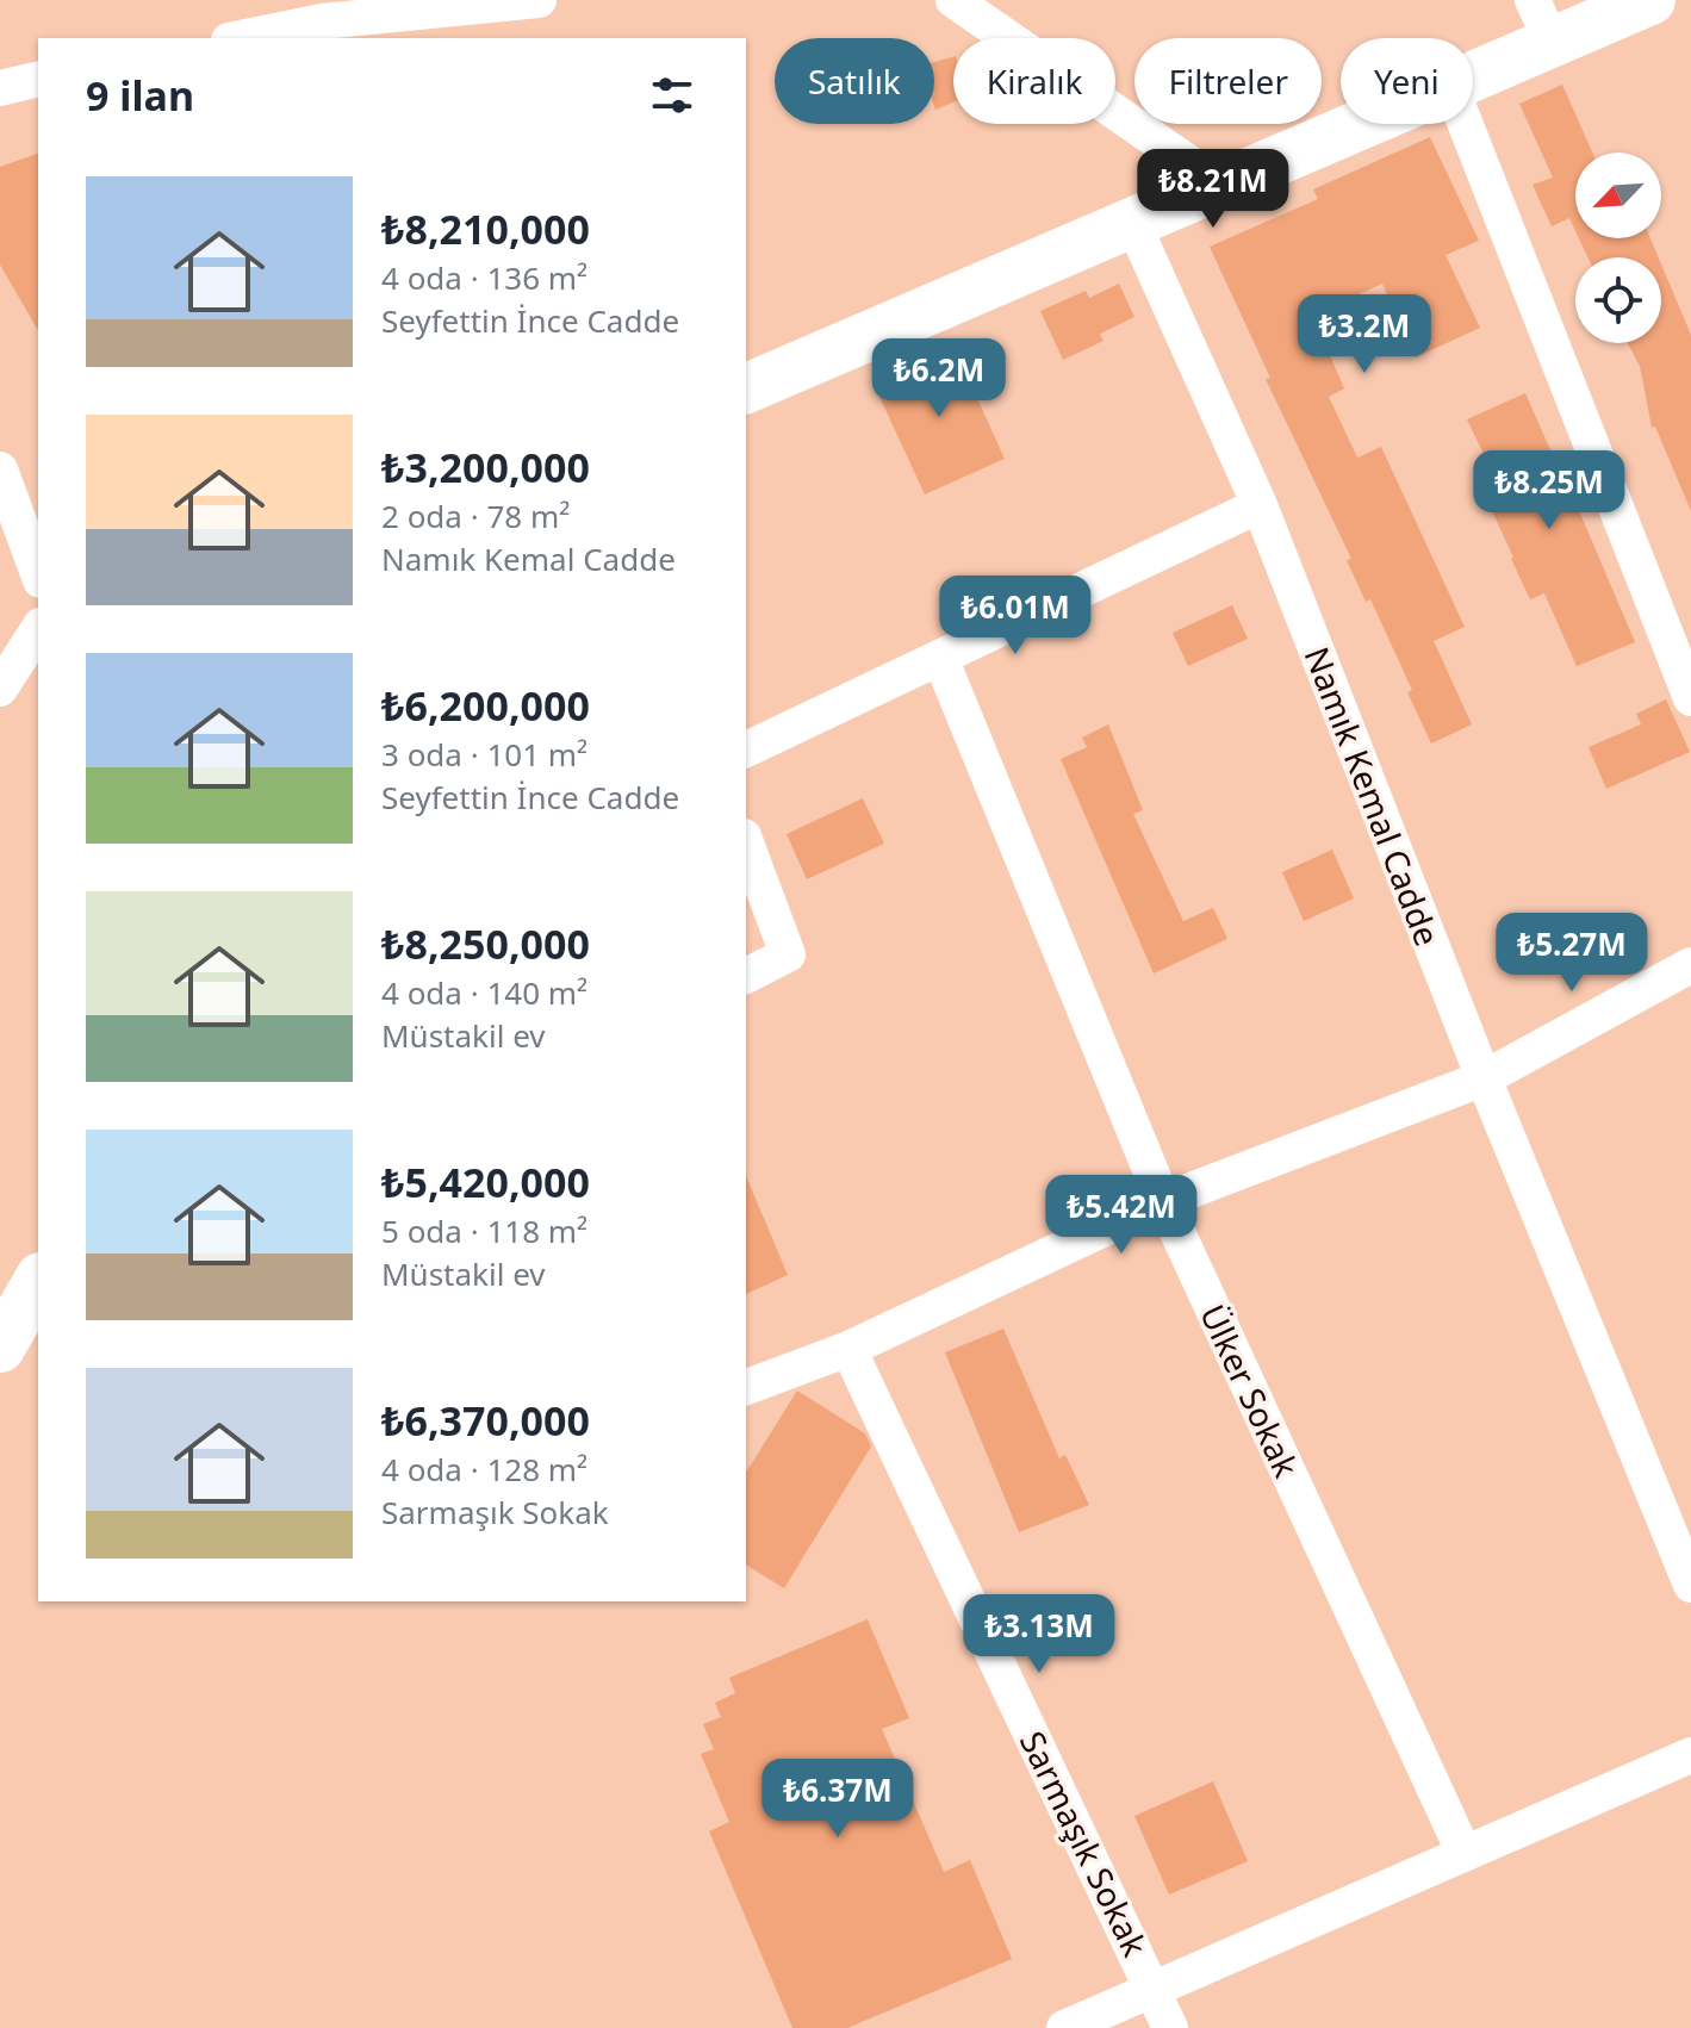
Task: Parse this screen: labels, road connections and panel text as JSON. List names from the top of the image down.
{
  "streets": {
    "street": ["Namık Kemal Cadde", "Ülker Sokak", "Sarmaşık Sokak"]
  },
  "north": "bottom left",
  "page": {
    "chip": [
      "Satılık",
      "Kiralık",
      "Filtreler",
      "Yeni"
    ],
    "heading": "9 ilan",
    "price": [
      "₺8.21M",
      "₺3.2M",
      "₺6.2M",
      "₺8.25M",
      "₺6.01M",
      "₺5.27M",
      "₺5.42M",
      "₺3.13M",
      "₺6.37M"
    ],
    "list": [
      {
        "name": "₺8,210,000",
        "note": "4 oda · 136 m² · Seyfettin İnce Cadde"
      },
      {
        "name": "₺3,200,000",
        "note": "2 oda · 78 m² · Namık Kemal Cadde"
      },
      {
        "name": "₺6,200,000",
        "note": "3 oda · 101 m² · Seyfettin İnce Cadde"
      },
      {
        "name": "₺8,250,000",
        "note": "4 oda · 140 m² · Müstakil ev"
      },
      {
        "name": "₺5,420,000",
        "note": "5 oda · 118 m² · Müstakil ev"
      },
      {
        "name": "₺6,370,000",
        "note": "4 oda · 128 m² · Sarmaşık Sokak"
      }
    ]
  }
}
